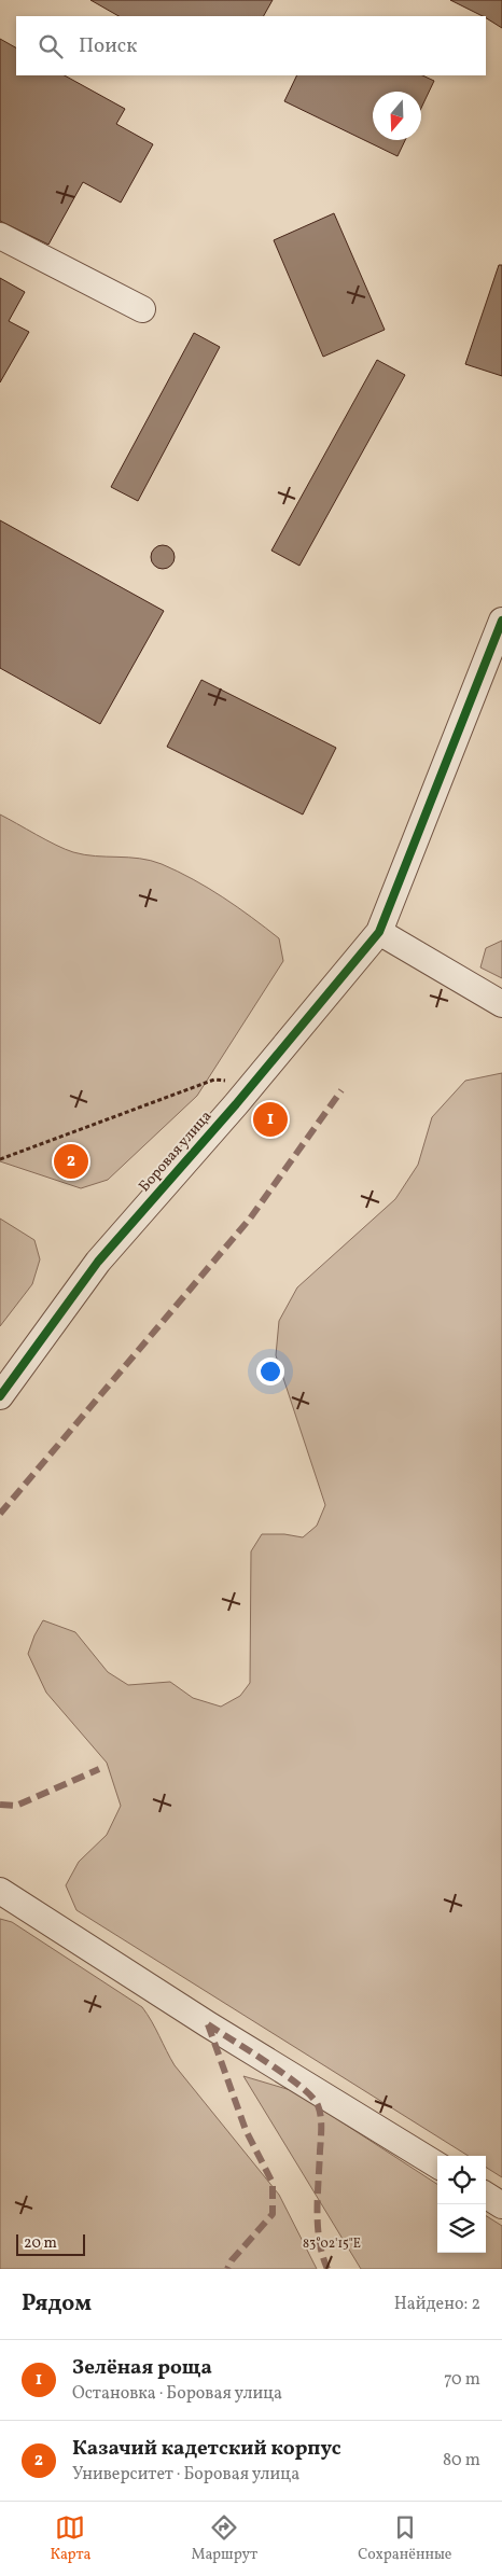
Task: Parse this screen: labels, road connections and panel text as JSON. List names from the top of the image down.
{
  "streets": {
    "street": ["Боровая улица"]
  },
  "scale_bar": "20 m",
  "north": "bottom",
  "page": {
    "search": "Поиск",
    "pins": ["1", "2"],
    "scale": "20 m",
    "heading": ["Рядом", "Найдено: 2"],
    "list": [
      {
        "mark": "1",
        "name": "Зелёная роща",
        "note": "Остановка · Боровая улица",
        "value": "70 m"
      },
      {
        "mark": "2",
        "name": "Казачий кадетский корпус",
        "note": "Университет · Боровая улица",
        "value": "80 m"
      }
    ],
    "nav": ["Карта", "Маршрут", "Сохранённые"]
  },
  "coordinates": ["83°02'15\"E"]
}
